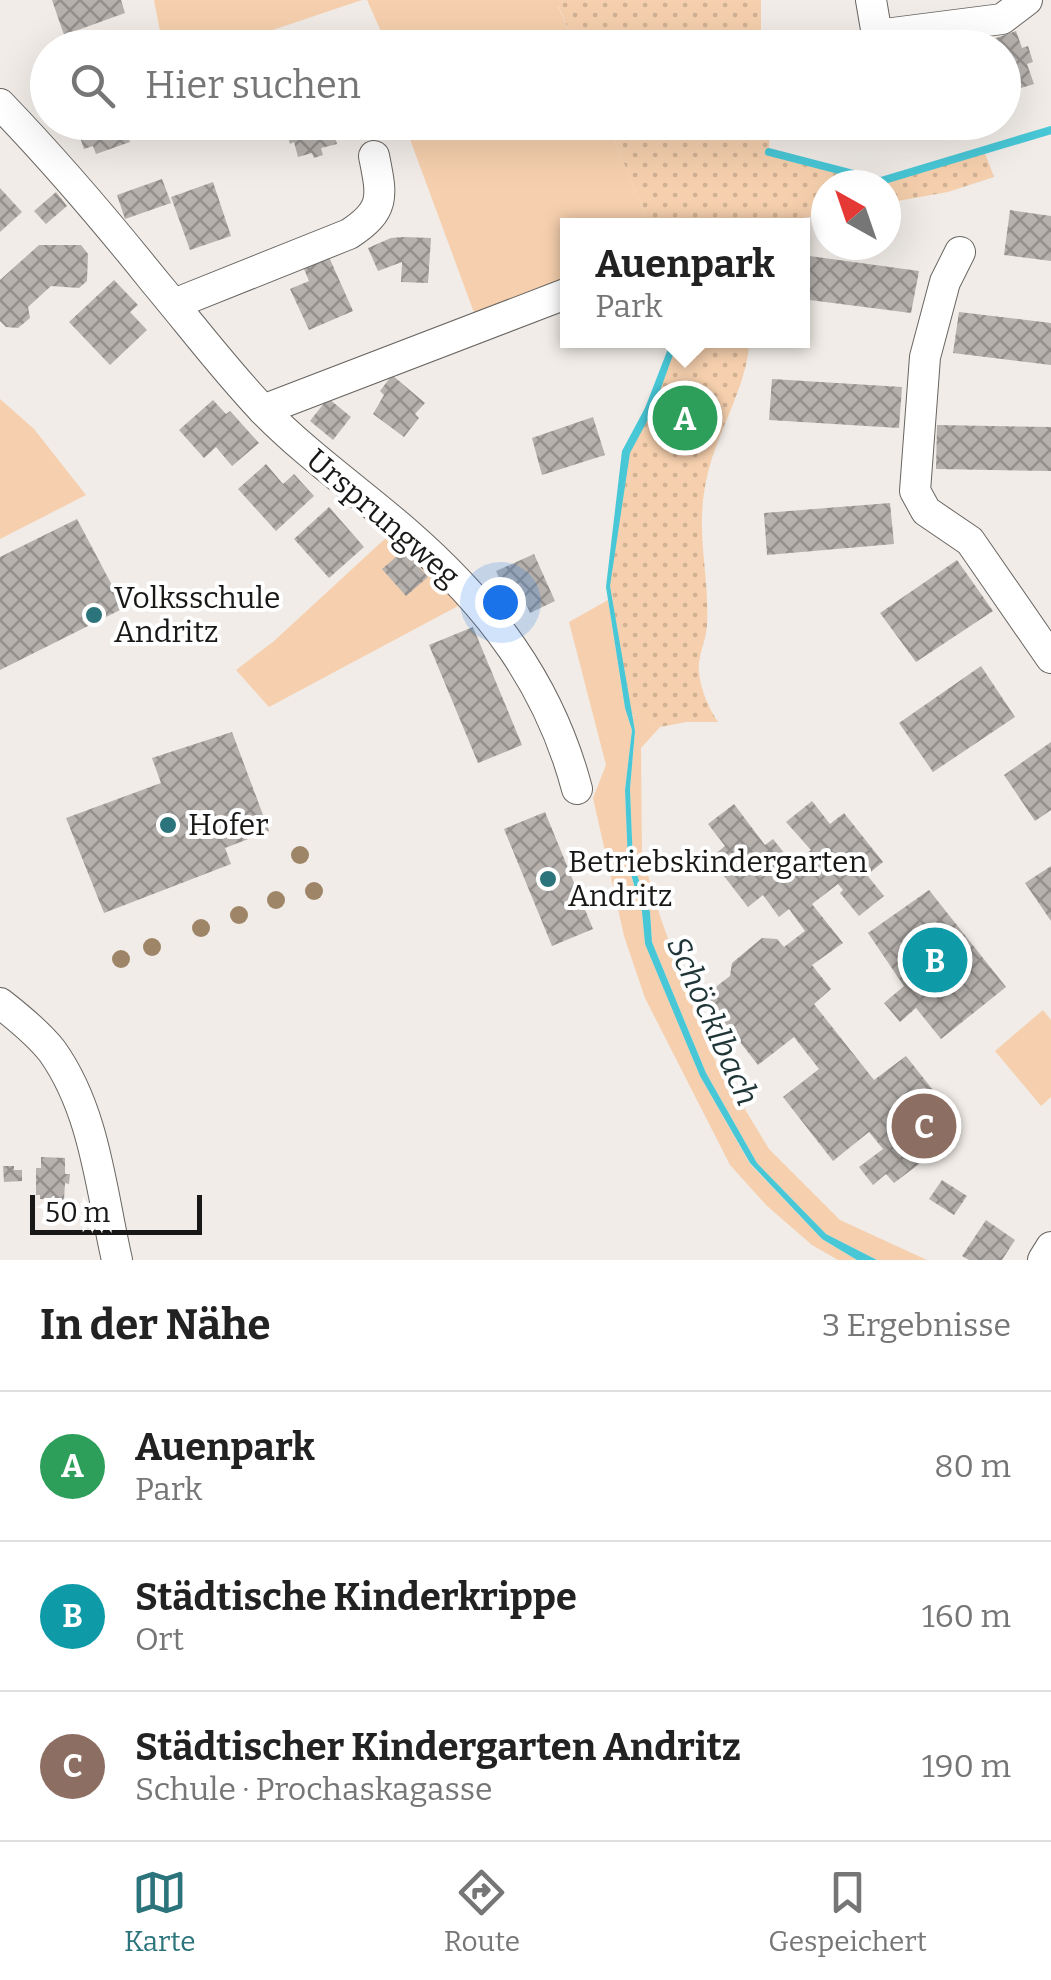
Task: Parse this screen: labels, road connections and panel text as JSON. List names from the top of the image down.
{
  "streets": {
    "street": ["Ursprungweg"]
  },
  "water": ["Schöcklbach"],
  "places": ["Volksschule Andritz", "Hofer", "Betriebskindergarten Andritz"],
  "scale_bar": "50 m",
  "north": "top left",
  "page": {
    "search": "Hier suchen",
    "popup": ["Auenpark", "Park"],
    "pins": ["A", "B", "C"],
    "scale": "50 m",
    "heading": ["In der Nähe", "3 Ergebnisse"],
    "list": [
      {
        "mark": "A",
        "name": "Auenpark",
        "note": "Park",
        "value": "80 m"
      },
      {
        "mark": "B",
        "name": "Städtische Kinderkrippe",
        "note": "Ort",
        "value": "160 m"
      },
      {
        "mark": "C",
        "name": "Städtischer Kindergarten Andritz",
        "note": "Schule · Prochaskagasse",
        "value": "190 m"
      }
    ],
    "nav": ["Karte", "Route", "Gespeichert"]
  }
}
